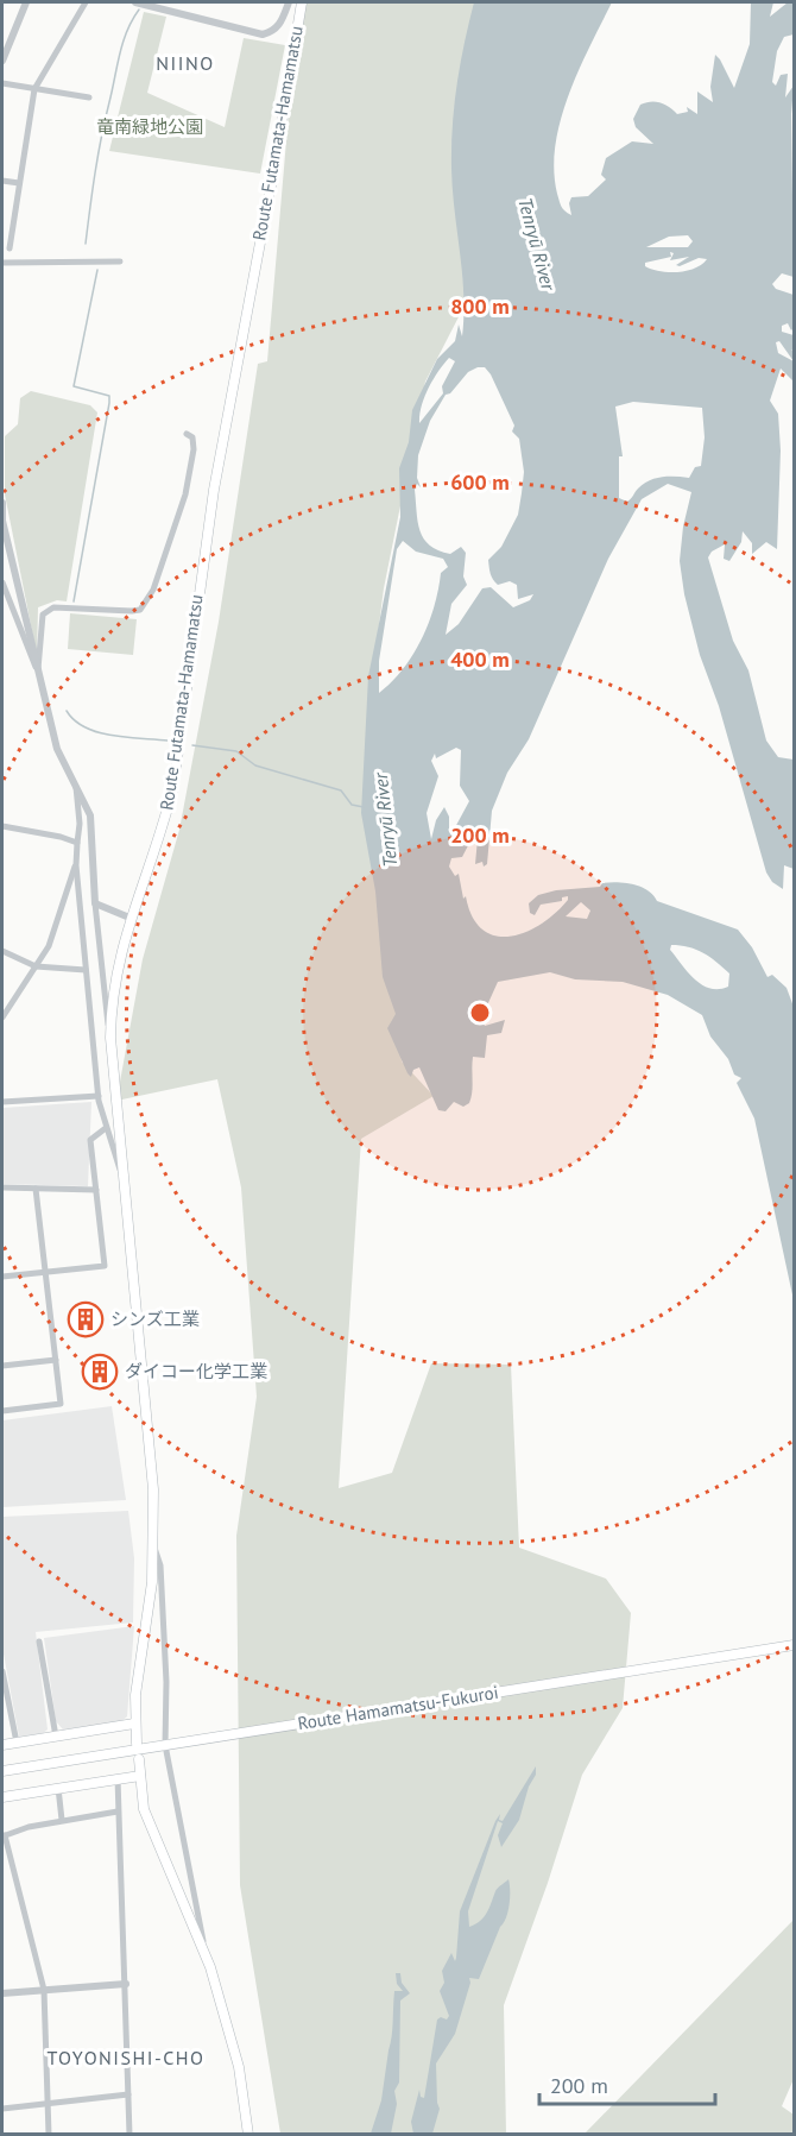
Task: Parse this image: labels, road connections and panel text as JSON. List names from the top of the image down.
{
  "streets": {
    "main road": ["Route Futamata-Hamamatsu", "Route Hamamatsu-Fukuroi"]
  },
  "districts": ["NIINO", "TOYONISHI-CHO"],
  "water": ["Tenryū River"],
  "parks": ["竜南緑地公園"],
  "places": {
    "building": ["シンズ工業", "ダイコー化学工業"]
  },
  "scale_bar": "200 m",
  "rings": [
    "800 m",
    "600 m",
    "400 m",
    "200 m"
  ]
}
